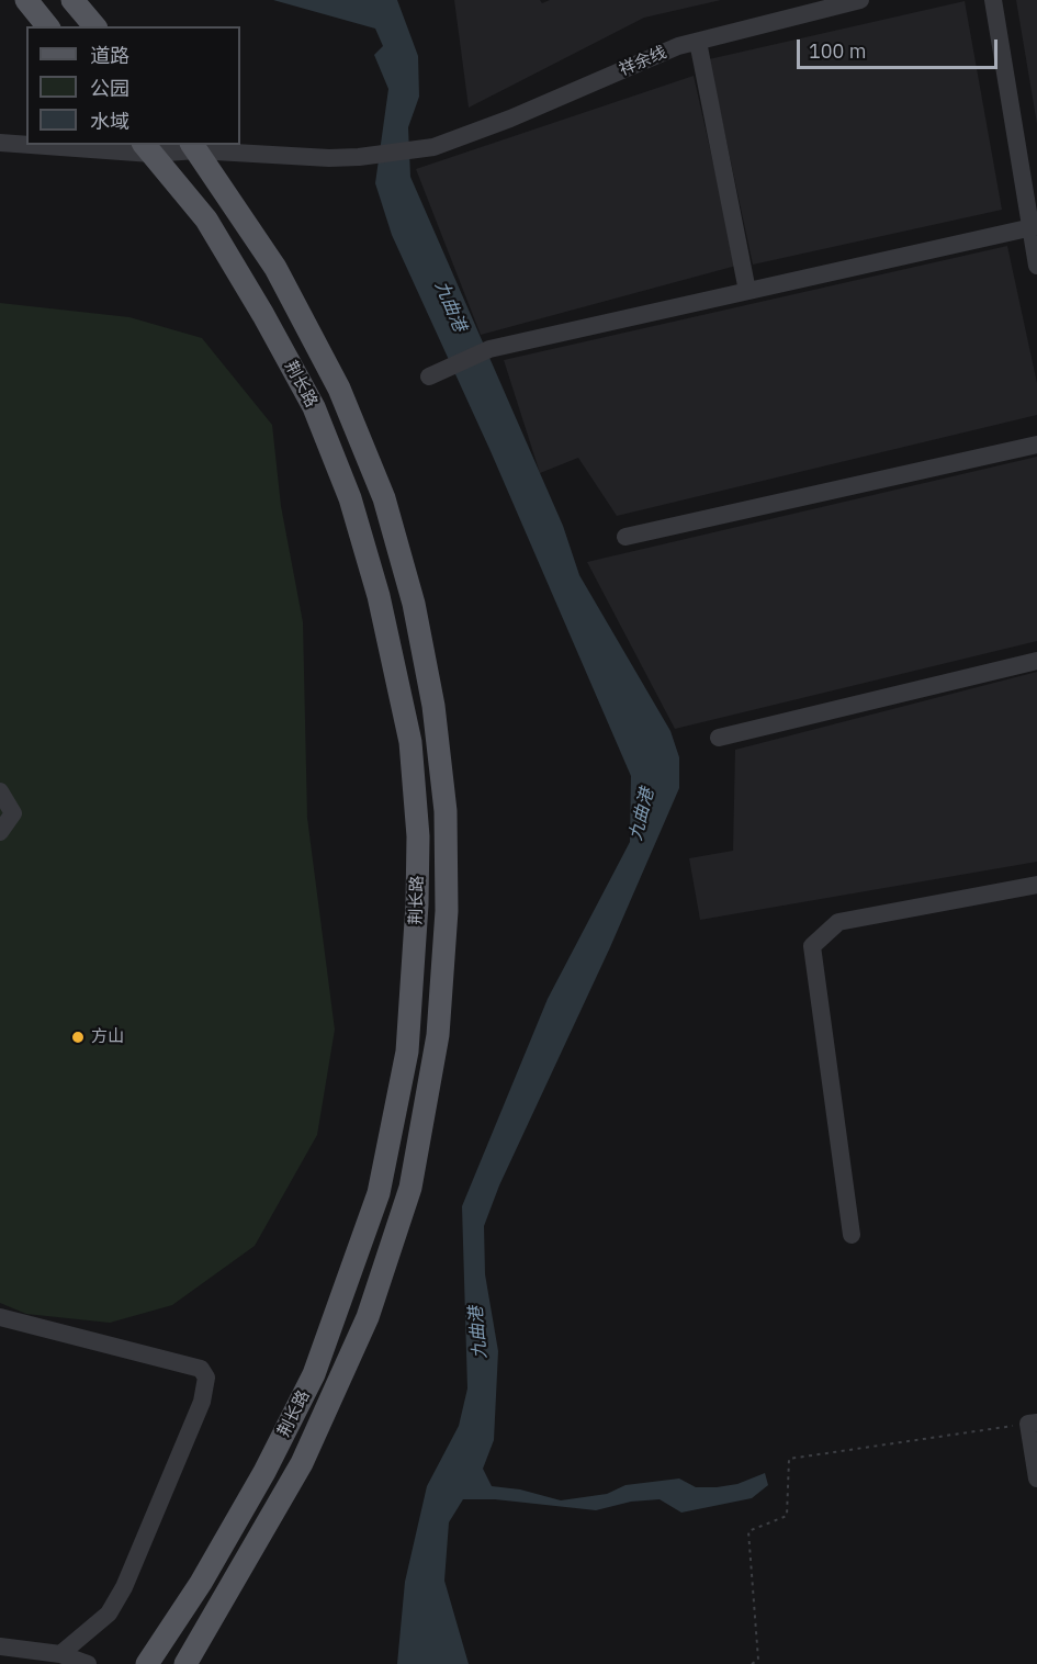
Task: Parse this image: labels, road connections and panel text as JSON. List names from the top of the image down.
{
  "streets": {
    "main road": ["荆长路"],
    "street": ["祥余线"]
  },
  "crossings": [
    ["祥余线", "荆长路"]
  ],
  "water": ["九曲港"],
  "places": ["方山"],
  "legend": ["道路", "公园", "水域"],
  "scale_bar": "100 m"
}
